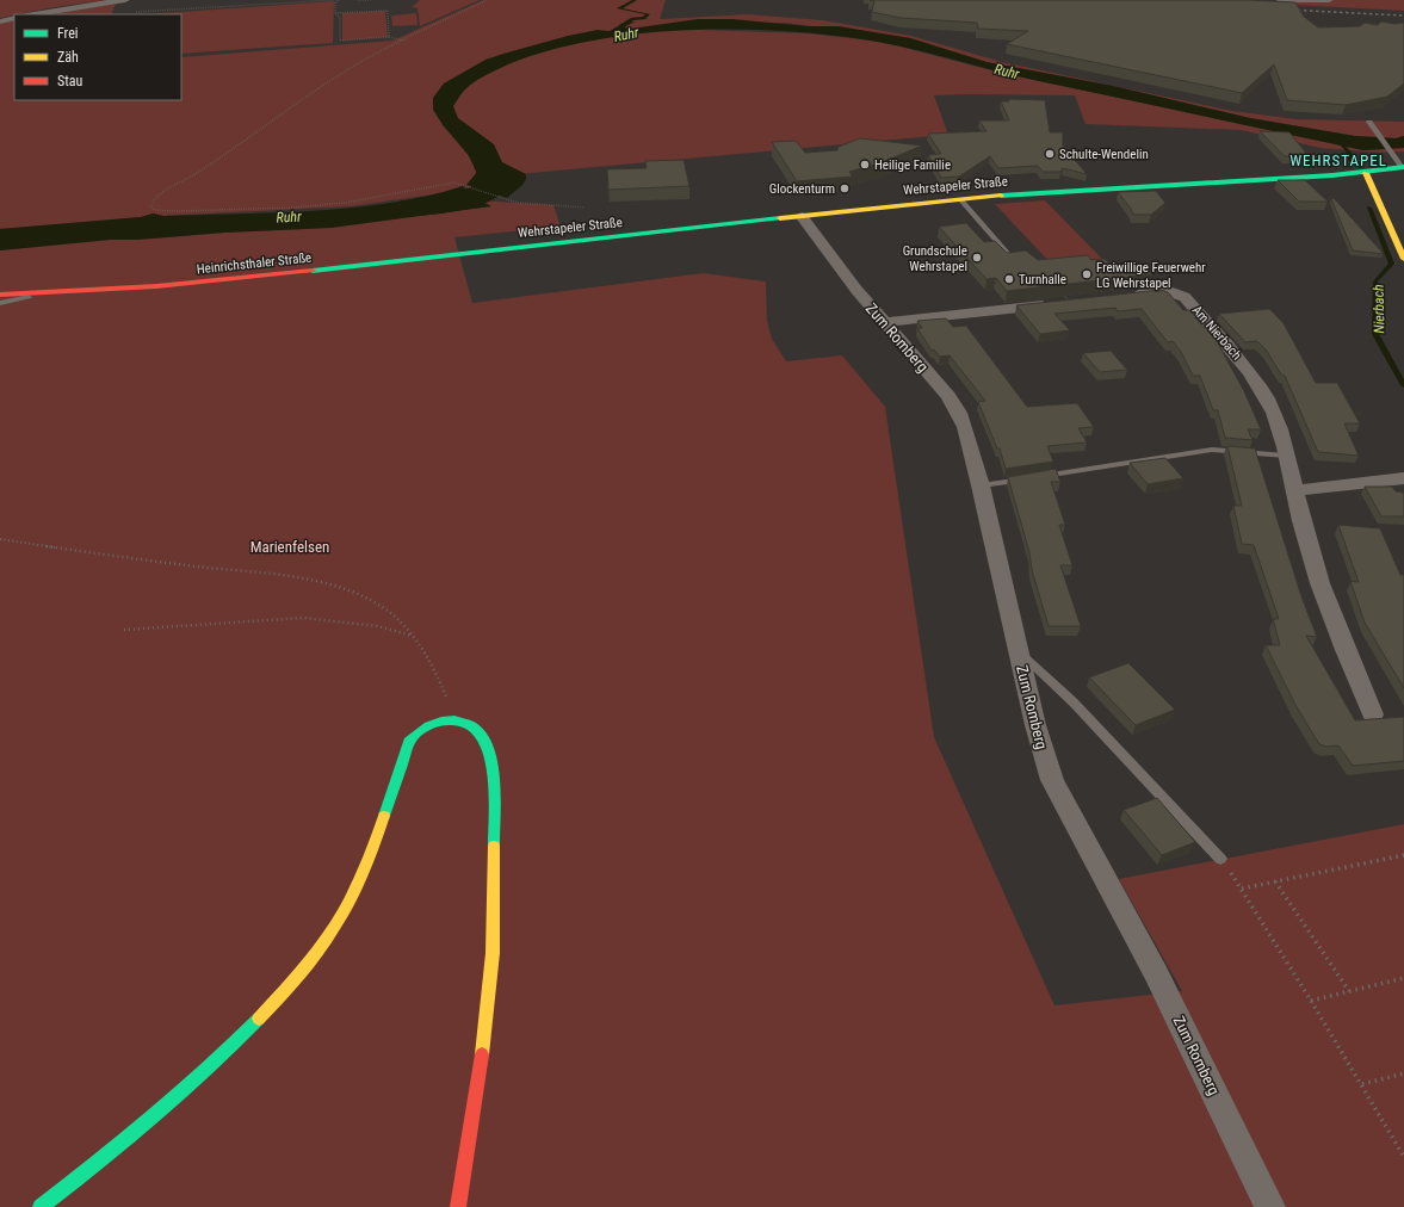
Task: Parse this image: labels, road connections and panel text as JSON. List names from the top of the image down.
{
  "streets": {
    "main road": ["Wehrstapeler Straße", "Heinrichsthaler Straße"],
    "street": ["Am Nierbach", "Zum Romberg"]
  },
  "crossings": [
    ["Wehrstapeler Straße", "Heinrichsthaler Straße"],
    ["Wehrstapeler Straße", "Zum Romberg"]
  ],
  "districts": ["WEHRSTAPEL"],
  "water": ["Ruhr", "Nierbach"],
  "parks": ["Marienfelsen"],
  "places": [
    "Schulte-Wendelin",
    "Heilige Familie",
    "Glockenturm",
    "Grundschule Wehrstapel",
    "Freiwillige Feuerwehr LG Wehrstapel",
    "Turnhalle"
  ],
  "legend": ["Frei", "Zäh", "Stau"]
}
